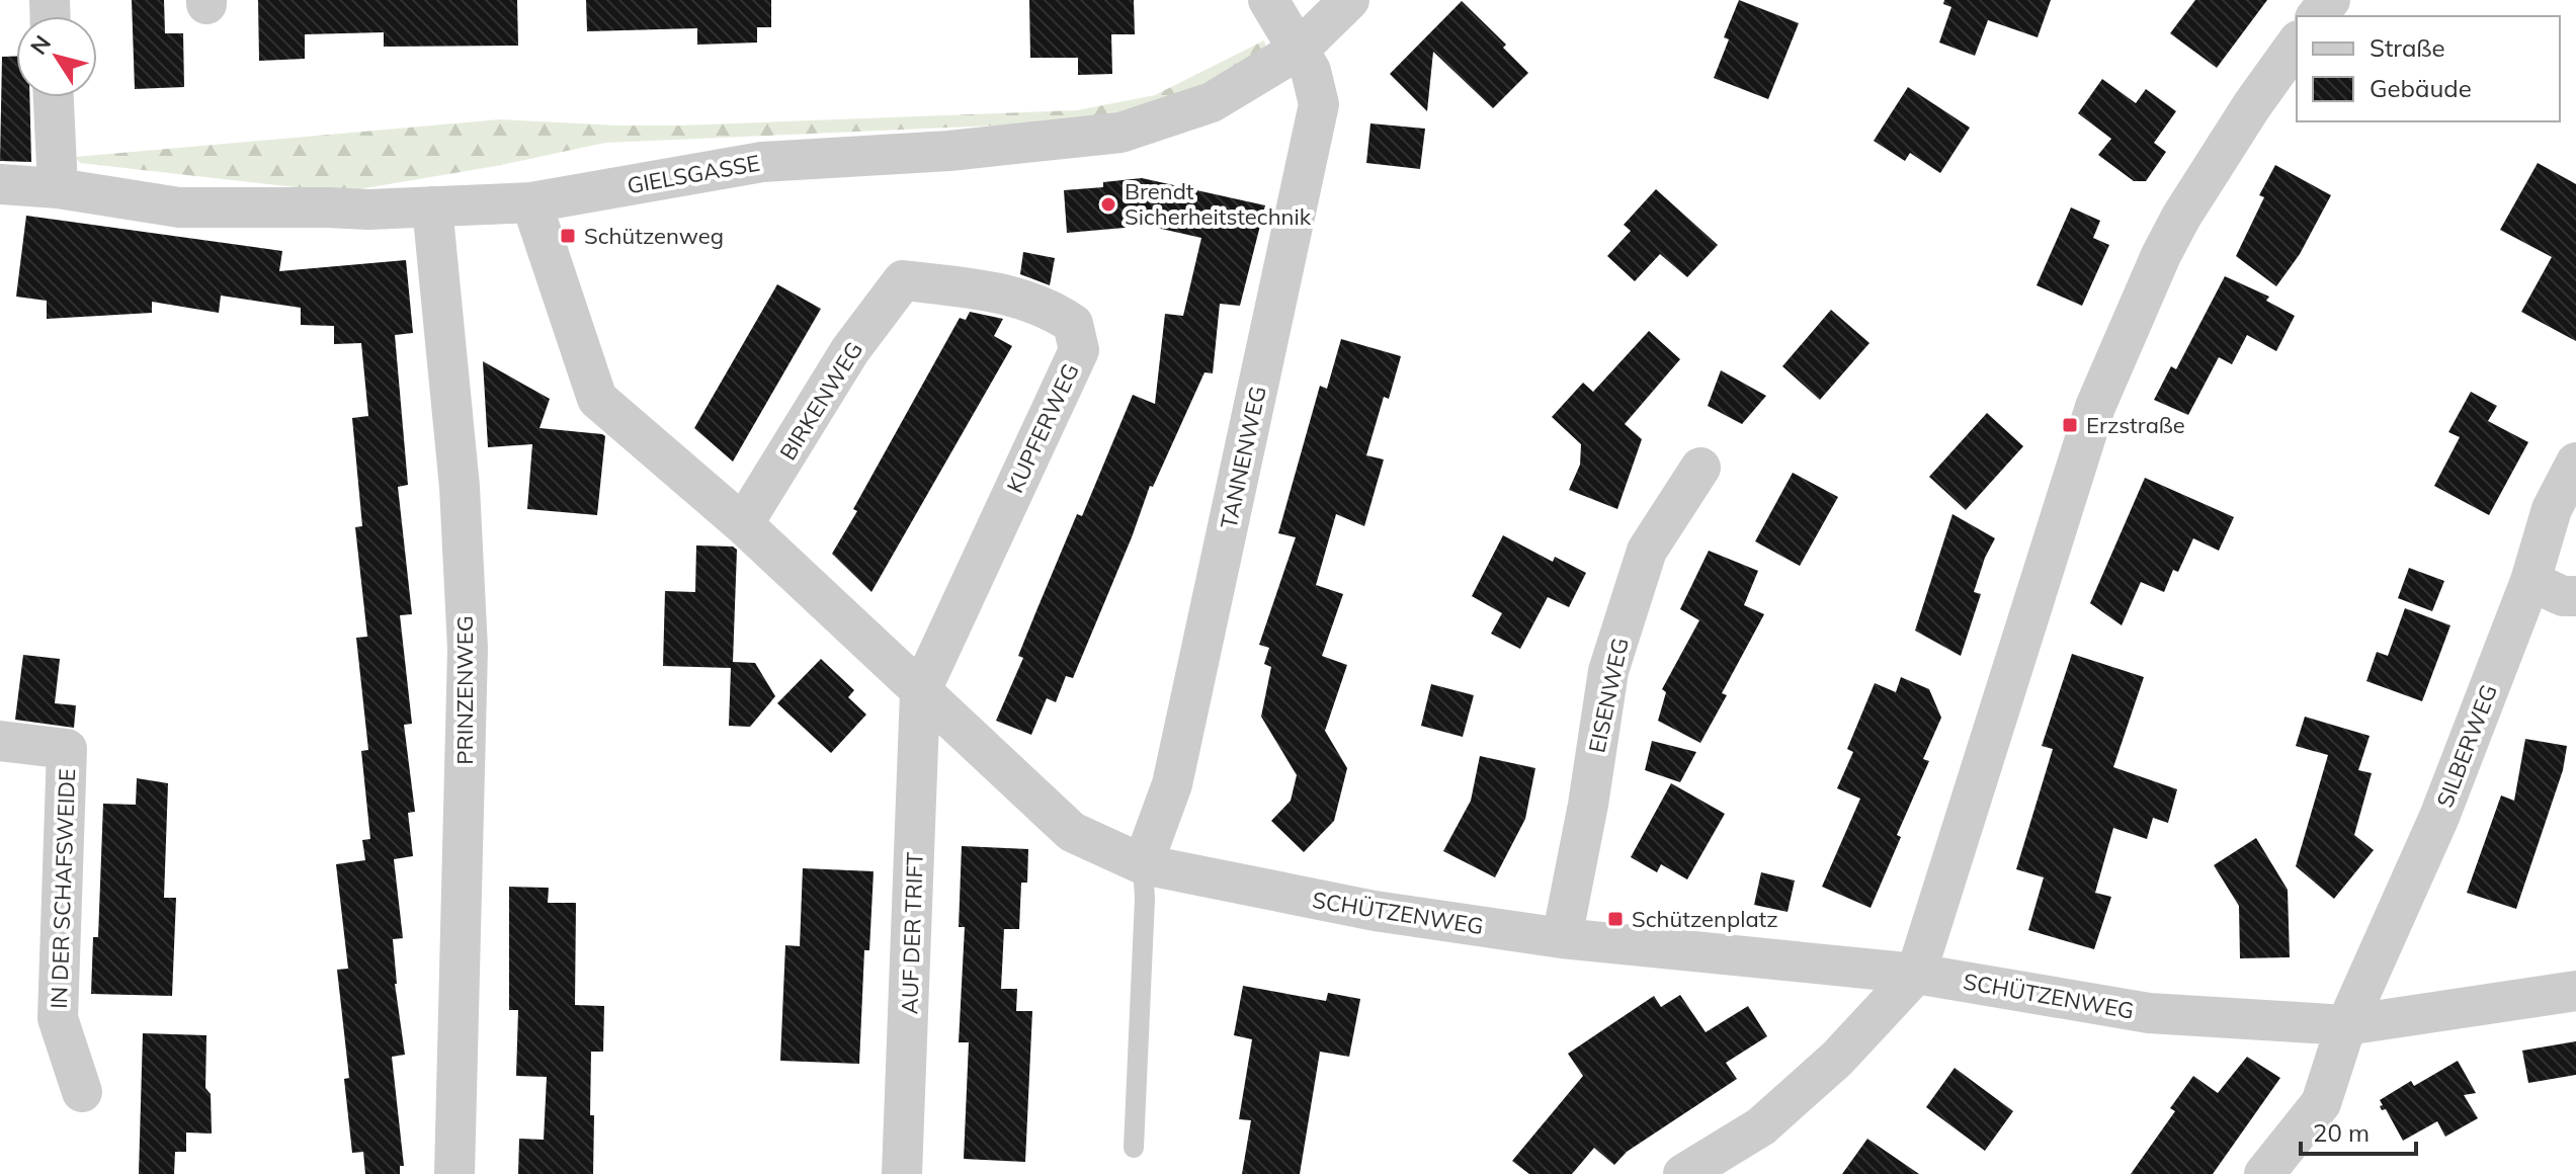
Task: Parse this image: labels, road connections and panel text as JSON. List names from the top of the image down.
{
  "streets": {
    "street": [
      "GIELSGASSE",
      "BIRKENWEG",
      "KUPFERWEG",
      "TANNENWEG",
      "PRINZENWEG",
      "EISENWEG",
      "SILBERWEG",
      "IN DER SCHAFSWEIDE",
      "SCHÜTZENWEG",
      "AUF DER TRIFT"
    ]
  },
  "crossings": [
    ["GIELSGASSE", "TANNENWEG"],
    ["GIELSGASSE", "PRINZENWEG"],
    ["GIELSGASSE", "SCHÜTZENWEG"],
    ["BIRKENWEG", "KUPFERWEG"],
    ["BIRKENWEG", "SCHÜTZENWEG"],
    ["KUPFERWEG", "SCHÜTZENWEG"],
    ["KUPFERWEG", "AUF DER TRIFT"],
    ["TANNENWEG", "SCHÜTZENWEG"],
    ["EISENWEG", "SCHÜTZENWEG"],
    ["SILBERWEG", "SCHÜTZENWEG"],
    ["SCHÜTZENWEG", "AUF DER TRIFT"]
  ],
  "places": {
    "other": ["Brendt Sicherheitstechnik"],
    "transit": ["Schützenweg", "Erzstraße", "Schützenplatz"]
  },
  "legend": ["Straße", "Gebäude"],
  "scale_bar": "20 m",
  "north": "top left"
}
